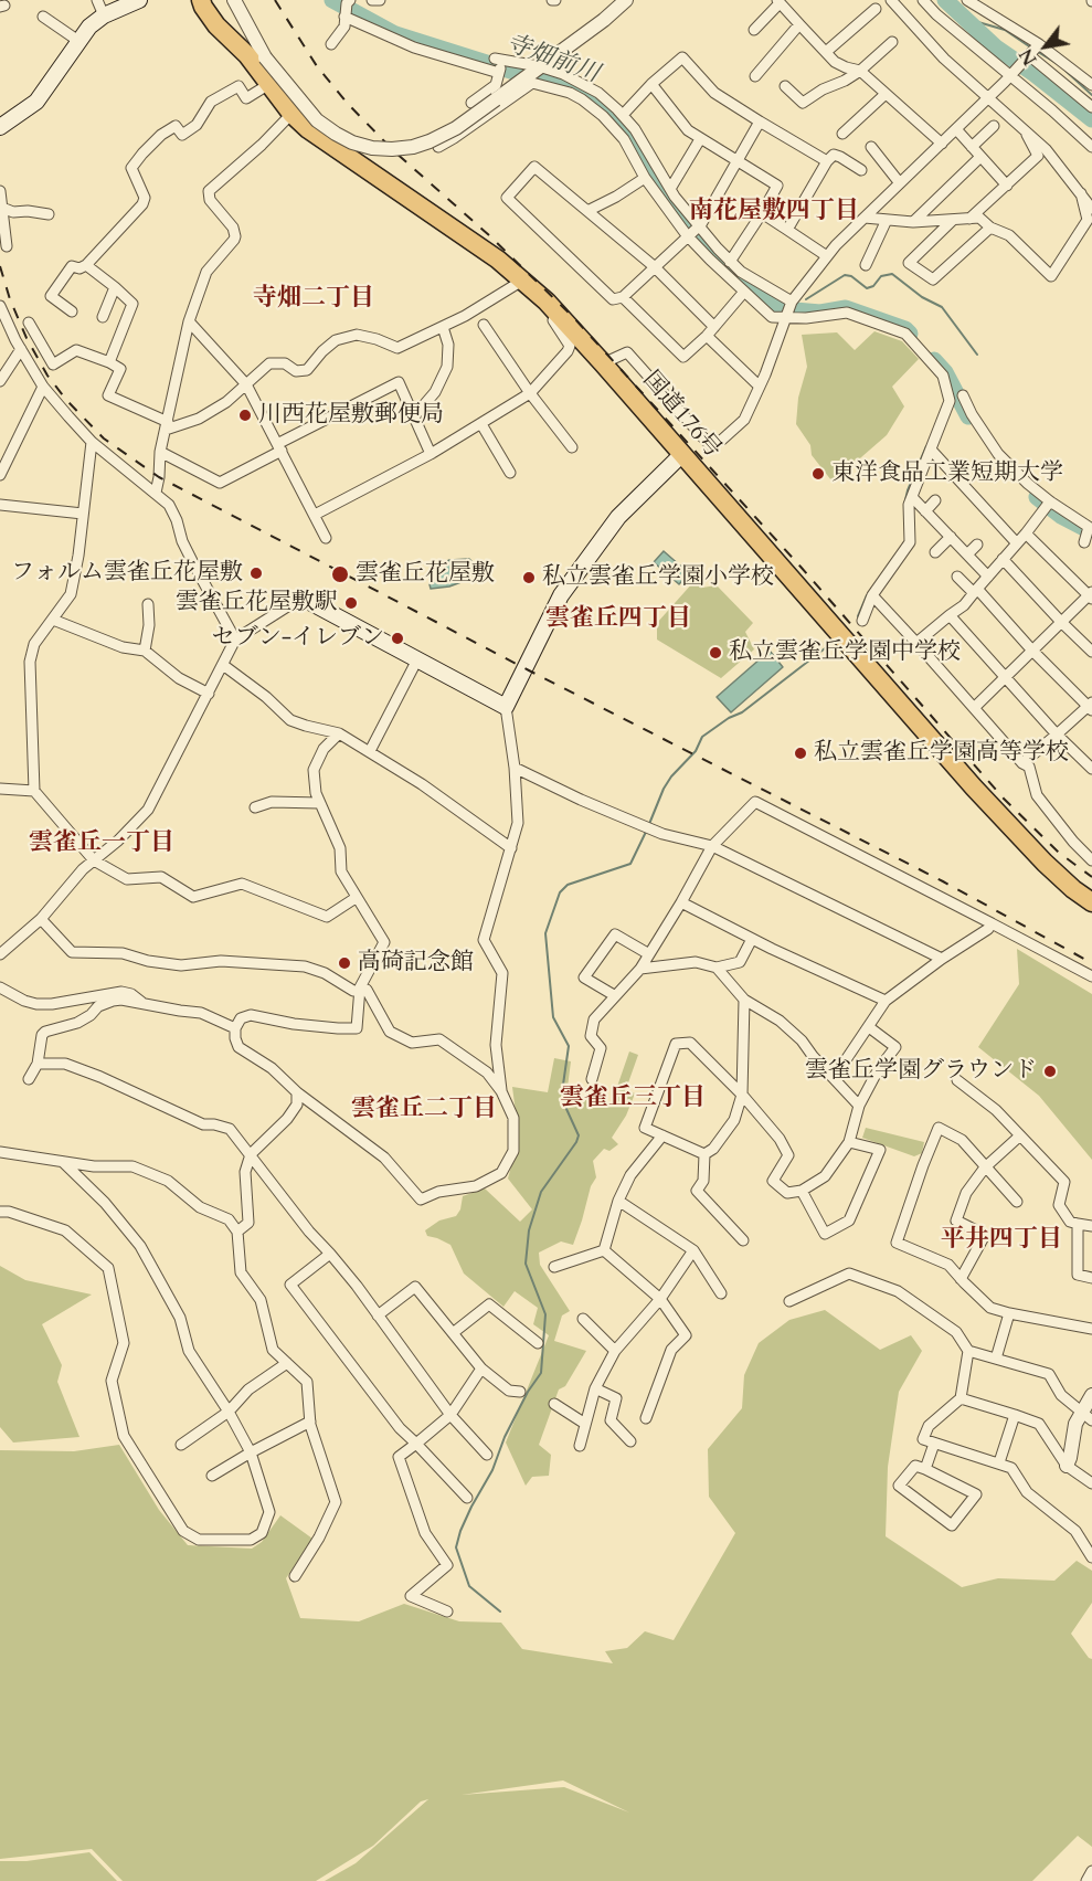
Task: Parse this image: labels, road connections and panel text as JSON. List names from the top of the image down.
{
  "streets": {
    "highway": ["国道176号"]
  },
  "districts": [
    "南花屋敷四丁目",
    "寺畑二丁目",
    "雲雀丘四丁目",
    "雲雀丘一丁目",
    "雲雀丘三丁目",
    "雲雀丘二丁目",
    "平井四丁目"
  ],
  "water": ["寺畑前川"],
  "places": [
    "川西花屋敷郵便局",
    "東洋食品工業短期大学",
    "フォルム雲雀丘花屋敷",
    "雲雀丘花屋敷",
    "私立雲雀丘学園小学校",
    "雲雀丘花屋敷駅",
    "セブン-イレブン",
    "私立雲雀丘学園中学校",
    "私立雲雀丘学園高等学校",
    "高碕記念館",
    "雲雀丘学園グラウンド"
  ],
  "north": "bottom left"
}
